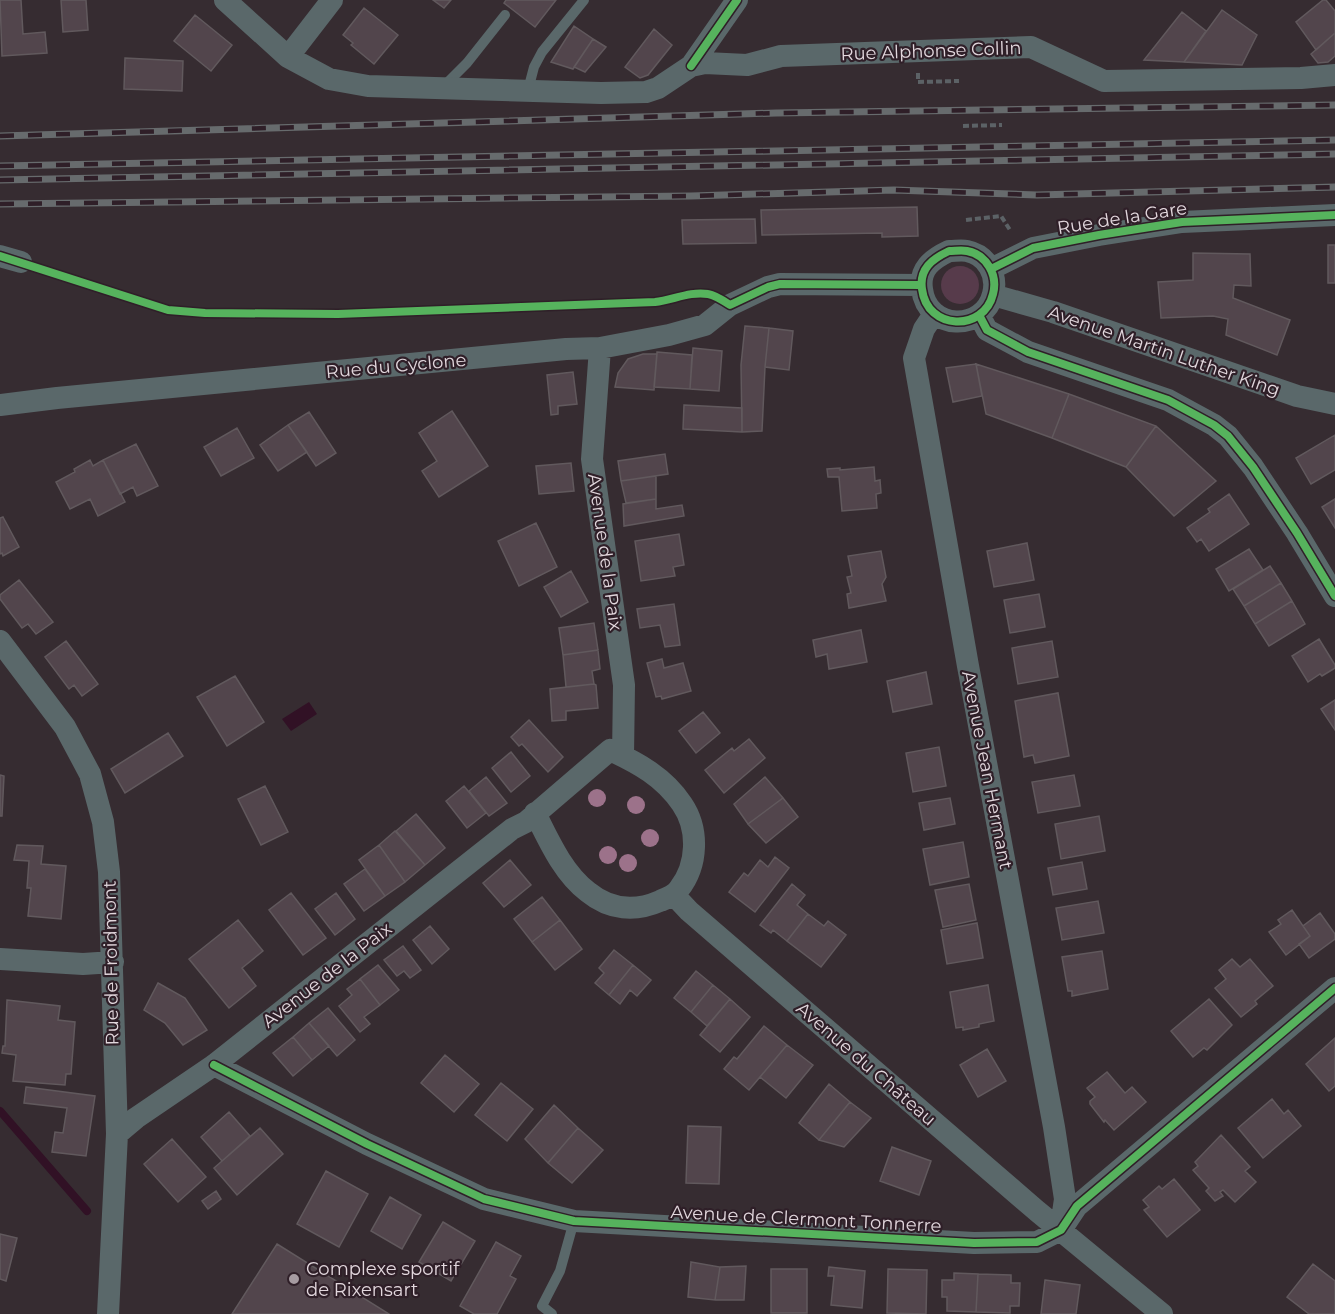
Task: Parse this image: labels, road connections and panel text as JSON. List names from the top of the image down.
{
  "streets": {
    "street": [
      "Rue Alphonse Collin",
      "Rue de la Gare",
      "Avenue Martin Luther King",
      "Rue du Cyclone",
      "Avenue de la Paix",
      "Avenue Jean Hermant",
      "Rue de Froidmont",
      "Avenue du Château",
      "Avenue de Clermont Tonnerre"
    ]
  },
  "crossings": [
    ["Rue de la Gare", "Avenue Martin Luther King"],
    ["Rue de la Gare", "Rue du Cyclone"],
    ["Rue de la Gare", "Avenue Jean Hermant"],
    ["Avenue Martin Luther King", "Rue du Cyclone"],
    ["Avenue Martin Luther King", "Avenue Jean Hermant"],
    ["Rue du Cyclone", "Avenue de la Paix"],
    ["Rue du Cyclone", "Avenue Jean Hermant"],
    ["Avenue de la Paix", "Rue de Froidmont"],
    ["Avenue de la Paix", "Avenue du Château"],
    ["Avenue de la Paix", "Avenue de Clermont Tonnerre"],
    ["Avenue Jean Hermant", "Avenue du Château"],
    ["Avenue Jean Hermant", "Avenue de Clermont Tonnerre"],
    ["Avenue du Château", "Avenue de Clermont Tonnerre"]
  ],
  "places": ["Complexe sportif de Rixensart"]
}
